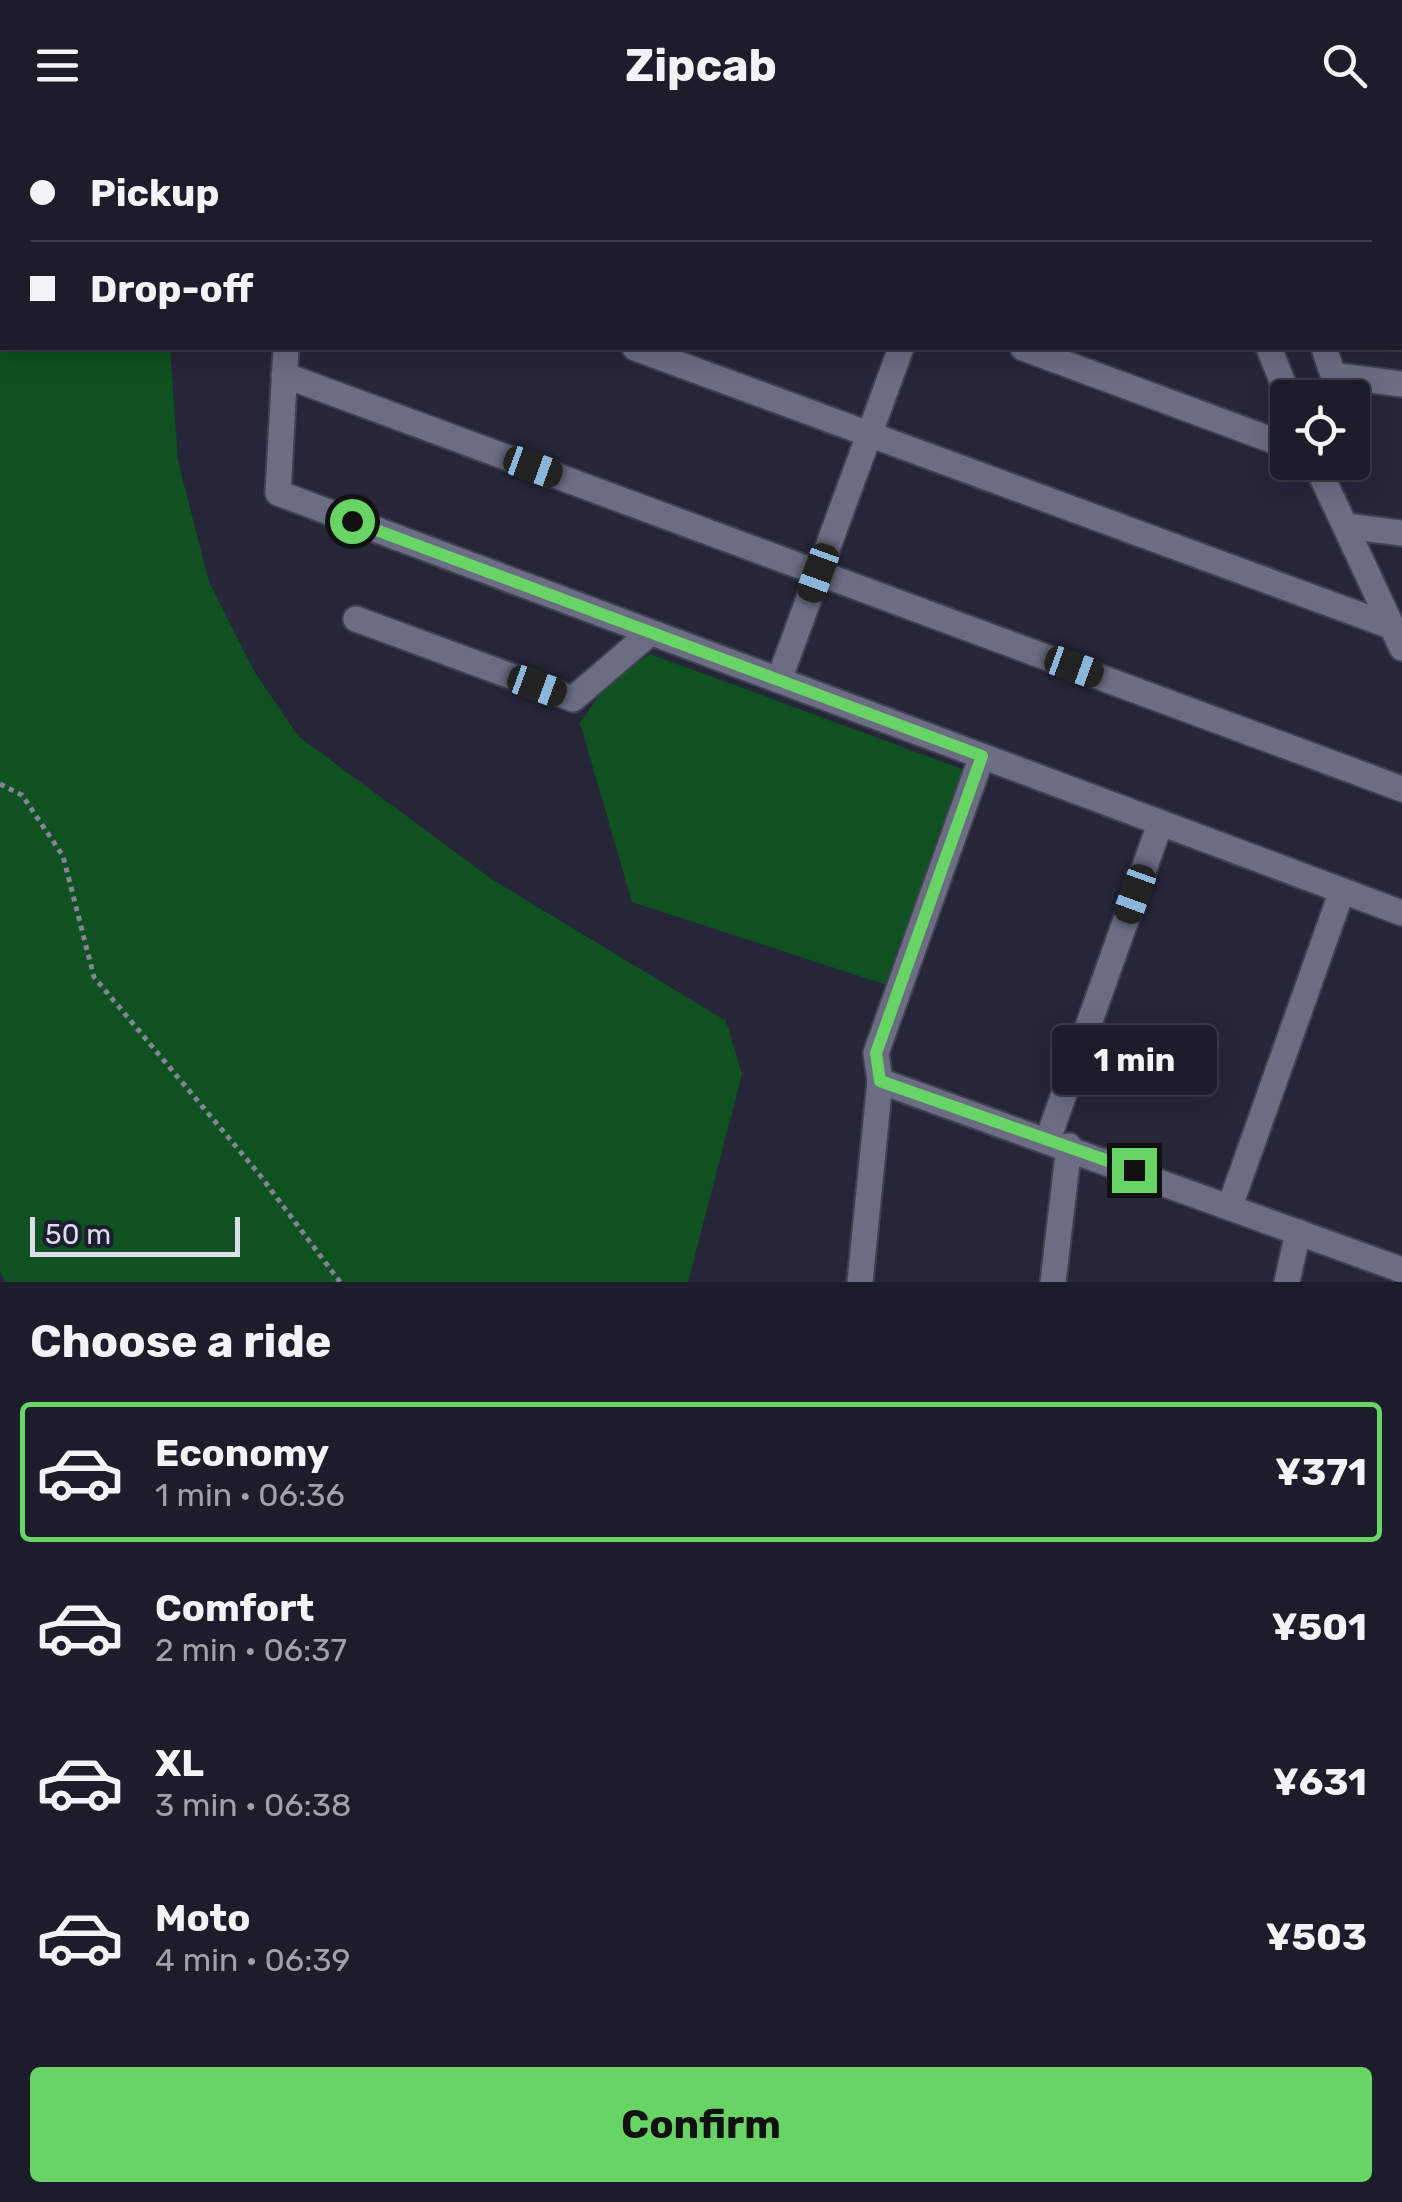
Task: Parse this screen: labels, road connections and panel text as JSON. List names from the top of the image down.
{
  "scale_bar": "50 m",
  "page": {
    "header": "Zipcab",
    "banner": ["Pickup", "Drop-off"],
    "bubble": "1 min",
    "scale": "50 m",
    "heading": "Choose a ride",
    "list": [
      {
        "name": "Economy",
        "note": "1 min · 06:36",
        "value": "¥371"
      },
      {
        "name": "Comfort",
        "note": "2 min · 06:37",
        "value": "¥501"
      },
      {
        "name": "XL",
        "note": "3 min · 06:38",
        "value": "¥631"
      },
      {
        "name": "Moto",
        "note": "4 min · 06:39",
        "value": "¥503"
      }
    ],
    "buttons": "Confirm"
  }
}
